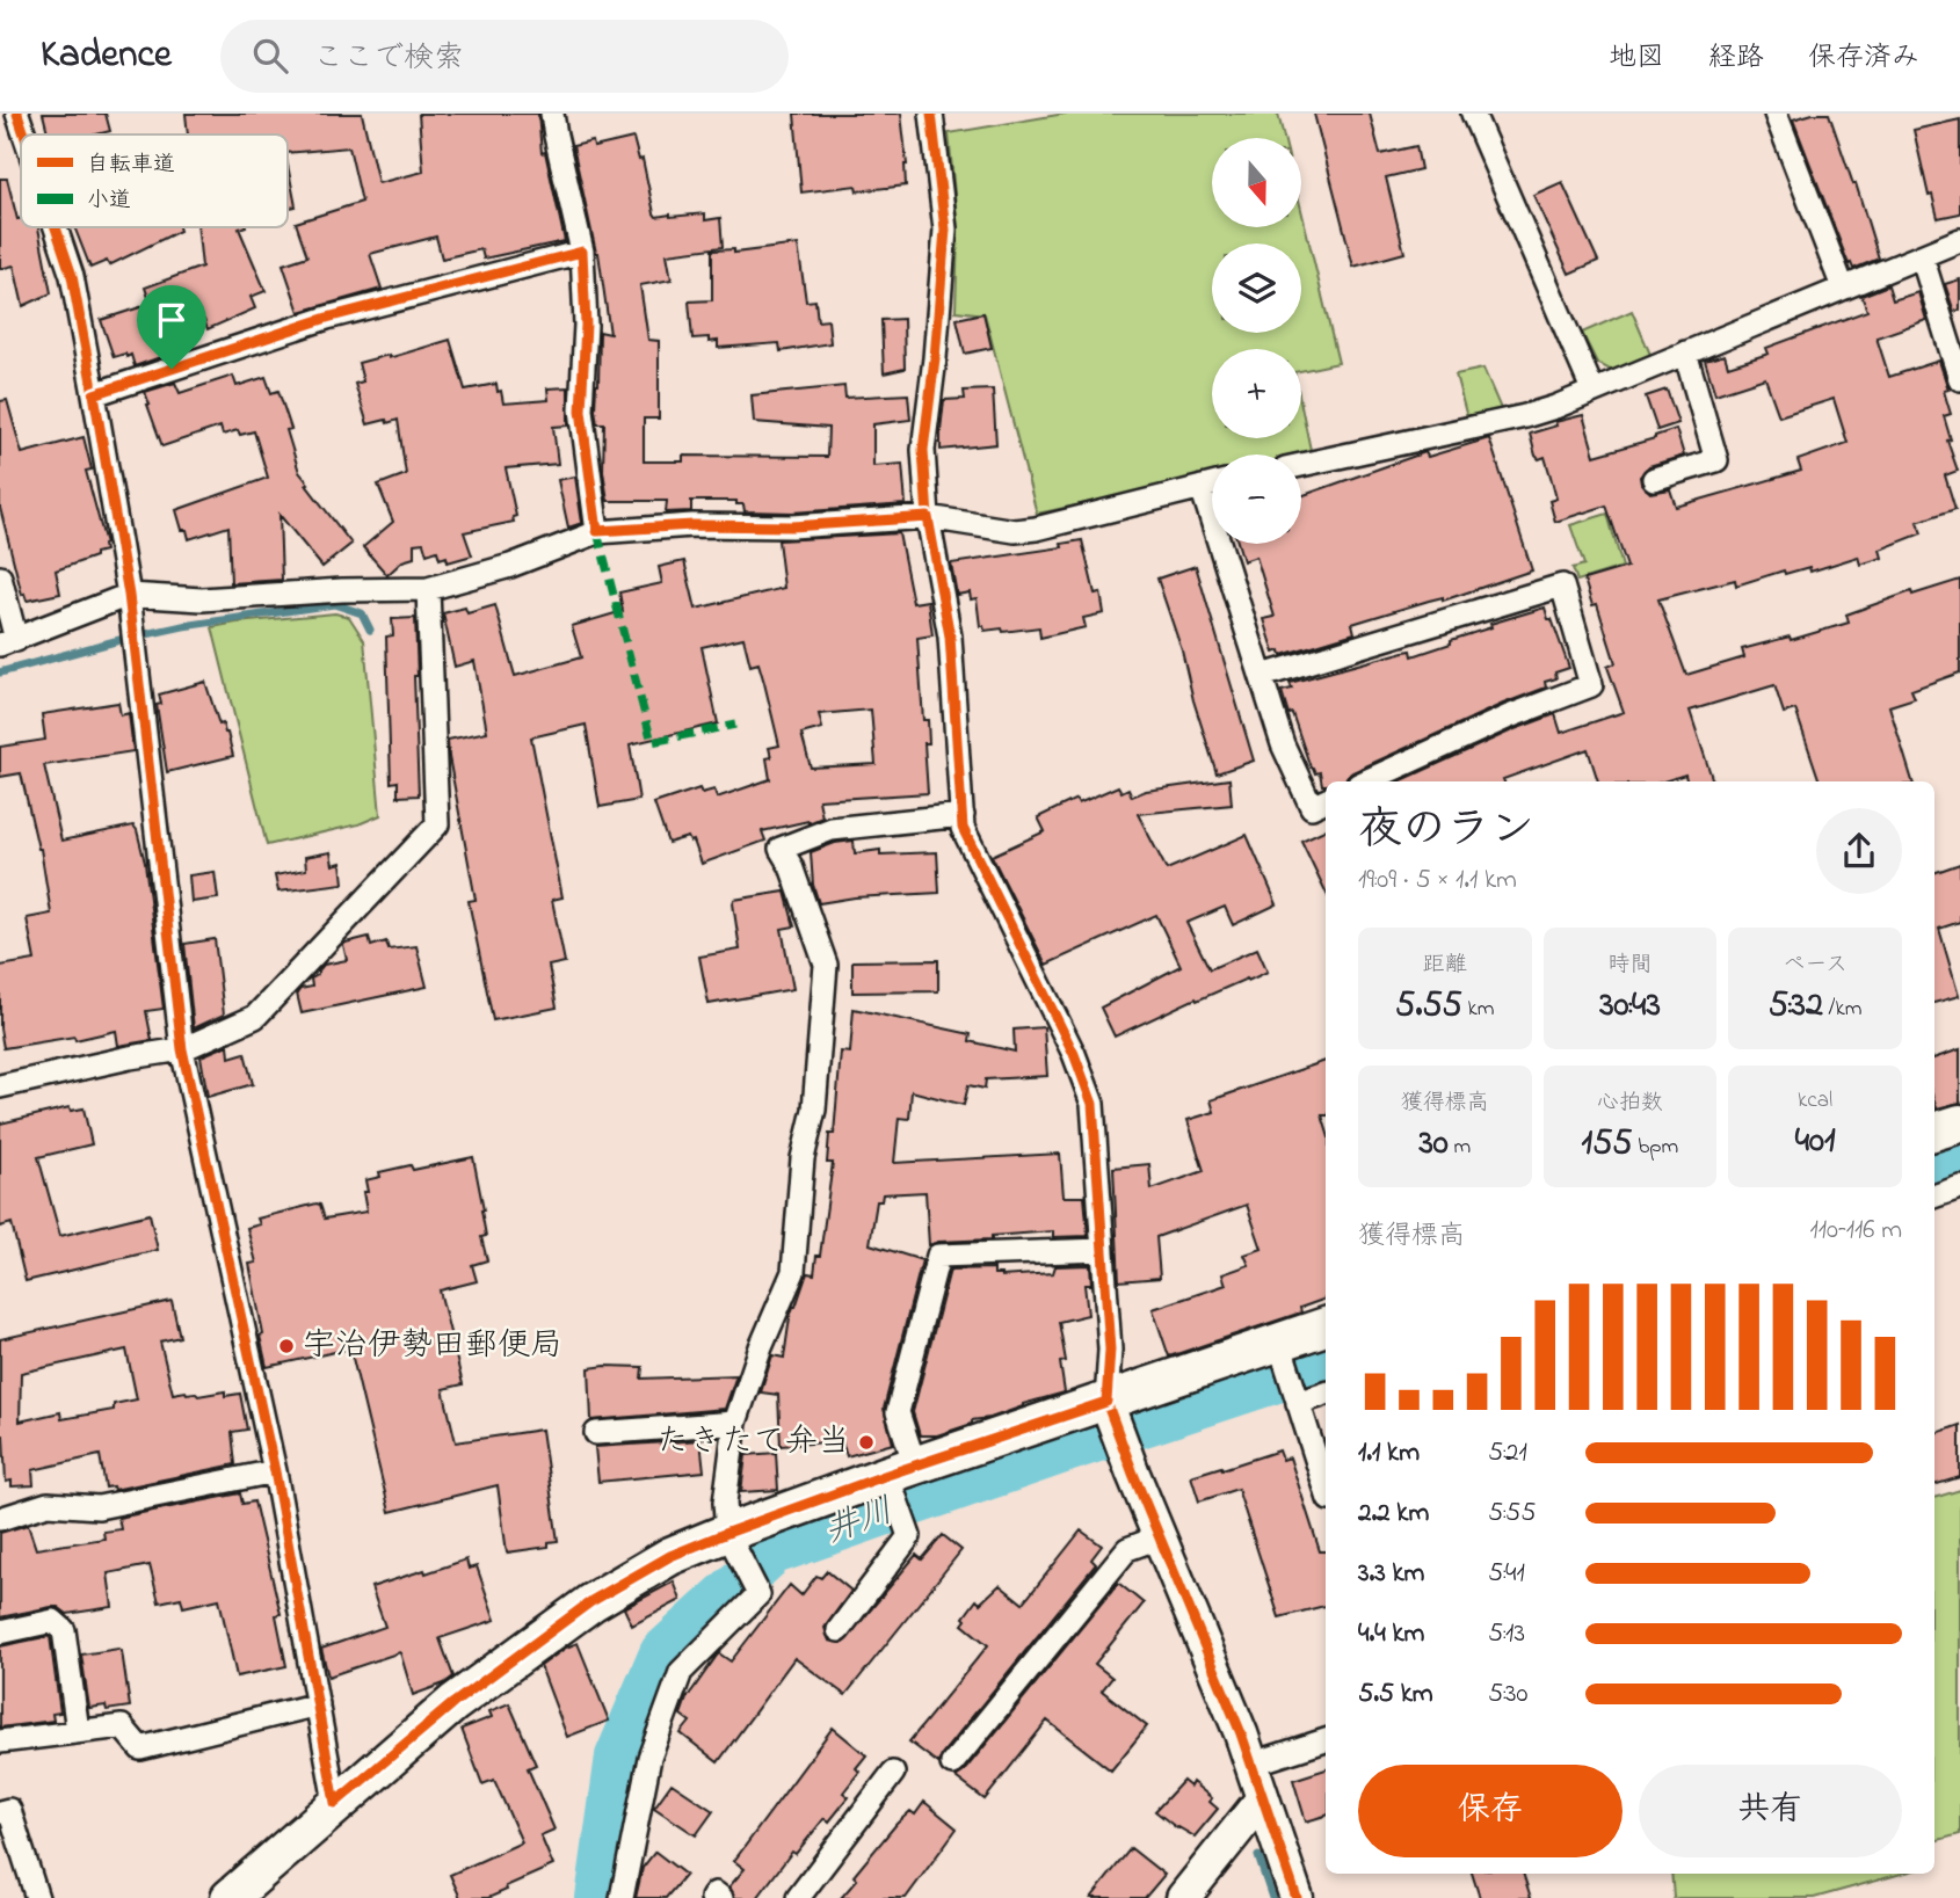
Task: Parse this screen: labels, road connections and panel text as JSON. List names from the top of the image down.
{
  "water": ["井川"],
  "places": ["宇治伊勢田郵便局", "たきたて弁当"],
  "legend": ["自転車道", "小道"],
  "north": "bottom",
  "page": {
    "header": "Kadence",
    "search": "ここで検索",
    "nav": ["地図", "経路", "保存済み"],
    "map_buttons": ["+", "−"],
    "heading": ["夜のラン", "19:09 · 5 × 1.1 km"],
    "stats": [
      ["距離", "5.55 km"],
      ["時間", "30:43"],
      ["ペース", "5:32 /km"],
      ["獲得標高", "30 m"],
      ["心拍数", "155 bpm"],
      ["kcal", "401"]
    ],
    "chart": ["獲得標高", "110–116 m"],
    "list": [
      {
        "name": "1.1 km",
        "note": "5:21"
      },
      {
        "name": "2.2 km",
        "note": "5:55"
      },
      {
        "name": "3.3 km",
        "note": "5:41"
      },
      {
        "name": "4.4 km",
        "note": "5:13"
      },
      {
        "name": "5.5 km",
        "note": "5:30"
      }
    ],
    "buttons": ["保存", "共有"]
  }
}
